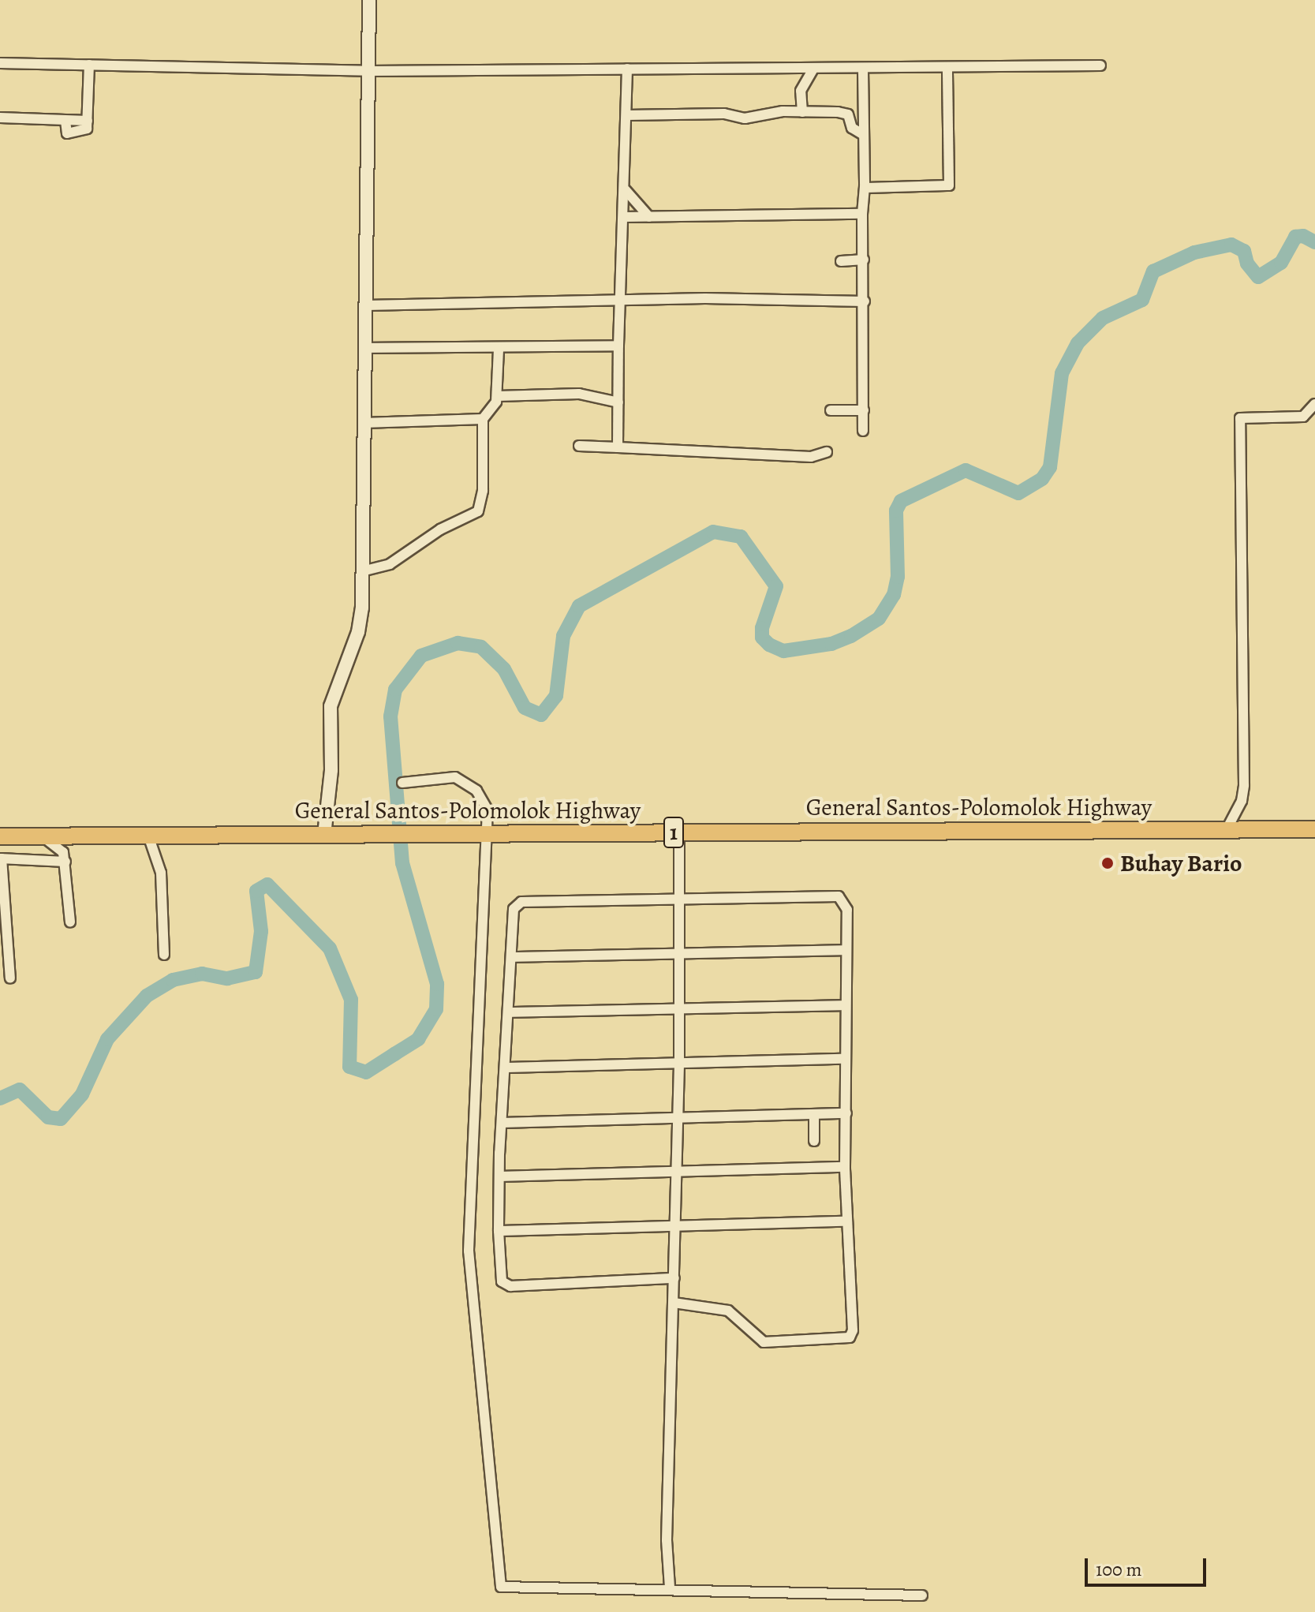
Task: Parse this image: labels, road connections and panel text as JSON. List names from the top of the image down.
{
  "streets": {
    "highway": ["General Santos-Polomolok Highway", "1"]
  },
  "places": ["Buhay Bario"],
  "scale_bar": "100 m"
}
